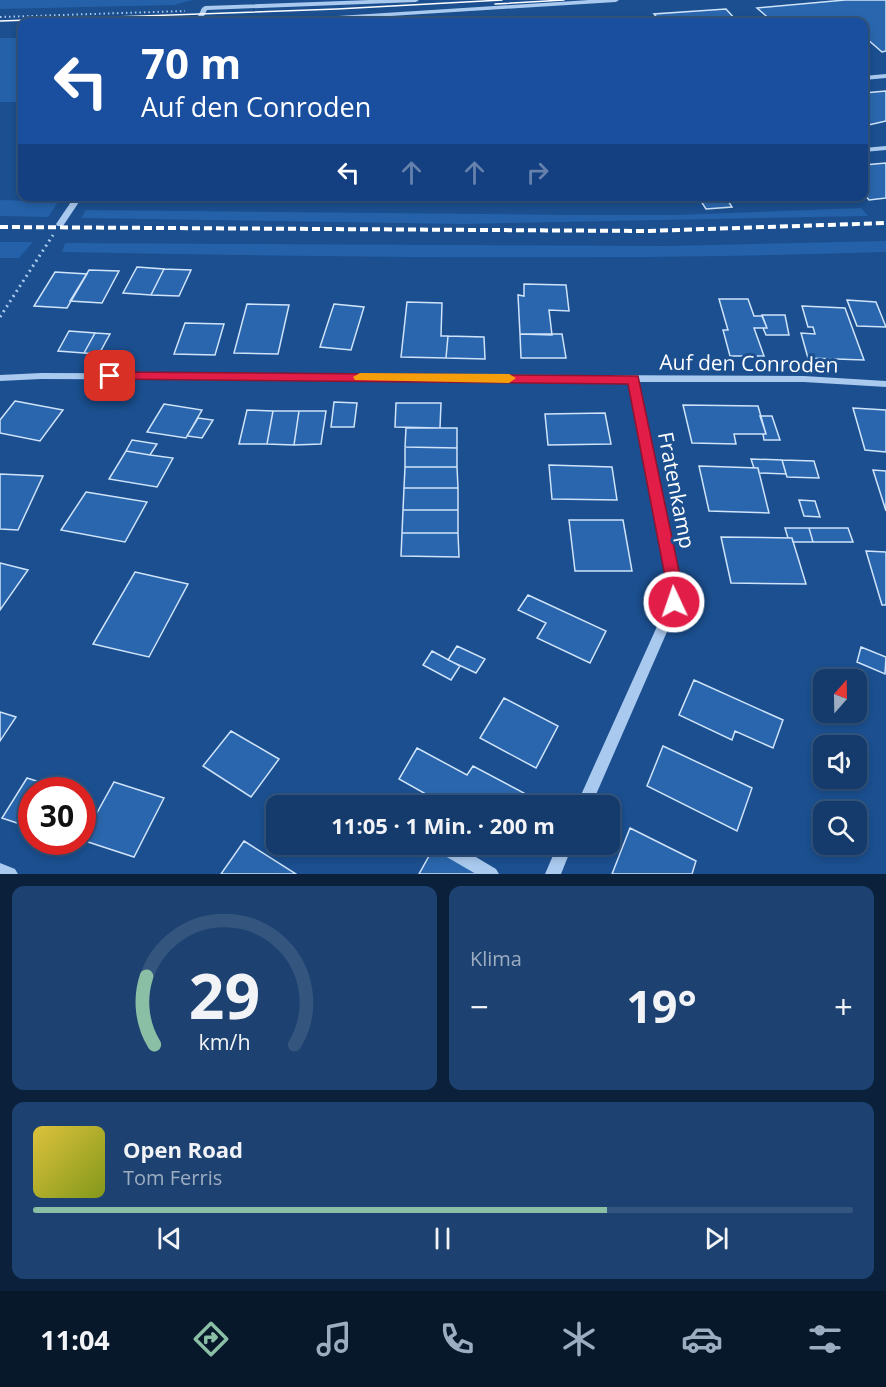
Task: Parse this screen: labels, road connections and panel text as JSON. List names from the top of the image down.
{
  "streets": {
    "street": ["Auf den Conroden", "Fratenkamp"]
  },
  "crossings": [
    ["Auf den Conroden", "Fratenkamp"]
  ],
  "north": "top",
  "page": {
    "turn": ["70 m", "Auf den Conroden"],
    "limit": "30",
    "trip": "11:05 · 1 Min. · 200 m",
    "tile": "Klima",
    "heat": ["−", "19°", "+"],
    "song": ["Open Road", "Tom Ferris"],
    "tabs": "11:04",
    "gauge": ["29", "km/h"]
  }
}
